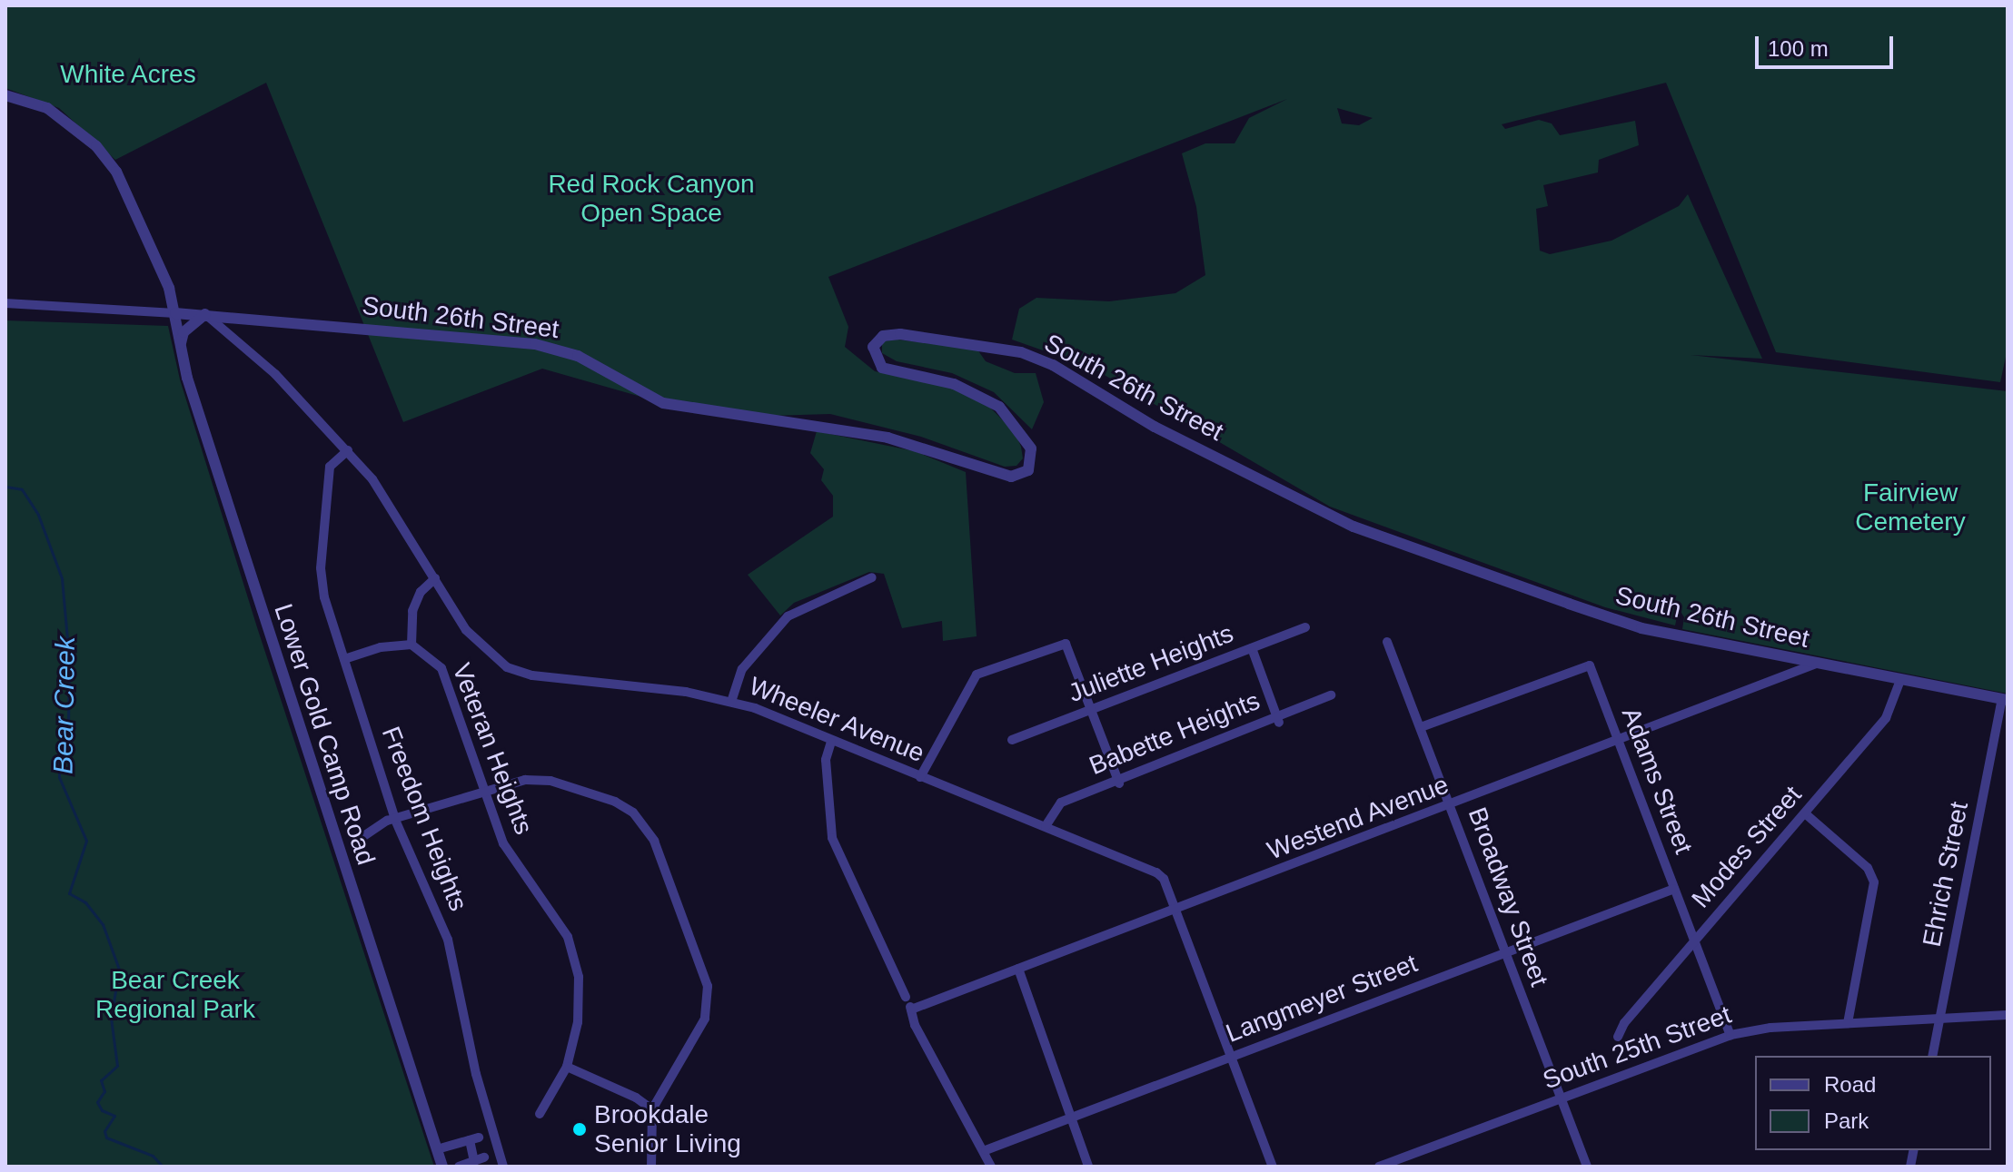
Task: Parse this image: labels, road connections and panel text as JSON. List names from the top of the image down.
{
  "streets": {
    "street": [
      "South 26th Street",
      "Juliette Heights",
      "Wheeler Avenue",
      "Babette Heights",
      "Lower Gold Camp Road",
      "Veteran Heights",
      "Adams Street",
      "Westend Avenue",
      "Freedom Heights",
      "Modes Street",
      "Ehrich Street",
      "Broadway Street",
      "Langmeyer Street",
      "South 25th Street"
    ]
  },
  "crossings": [
    ["South 26th Street", "Wheeler Avenue"],
    ["South 26th Street", "Lower Gold Camp Road"],
    ["South 26th Street", "Westend Avenue"],
    ["South 26th Street", "Modes Street"],
    ["South 26th Street", "Ehrich Street"],
    ["Wheeler Avenue", "Babette Heights"],
    ["Wheeler Avenue", "Westend Avenue"],
    ["Wheeler Avenue", "Freedom Heights"],
    ["Wheeler Avenue", "Langmeyer Street"],
    ["Adams Street", "Westend Avenue"],
    ["Adams Street", "Modes Street"],
    ["Adams Street", "Broadway Street"],
    ["Adams Street", "Langmeyer Street"],
    ["Adams Street", "South 25th Street"],
    ["Westend Avenue", "Broadway Street"],
    ["Ehrich Street", "South 25th Street"],
    ["Broadway Street", "Langmeyer Street"],
    ["Broadway Street", "South 25th Street"]
  ],
  "water": ["Bear Creek"],
  "parks": [
    "White Acres",
    "Red Rock Canyon Open Space",
    "Fairview Cemetery",
    "Bear Creek Regional Park"
  ],
  "places": ["Brookdale Senior Living"],
  "legend": ["Road", "Park"],
  "scale_bar": "100 m"
}
